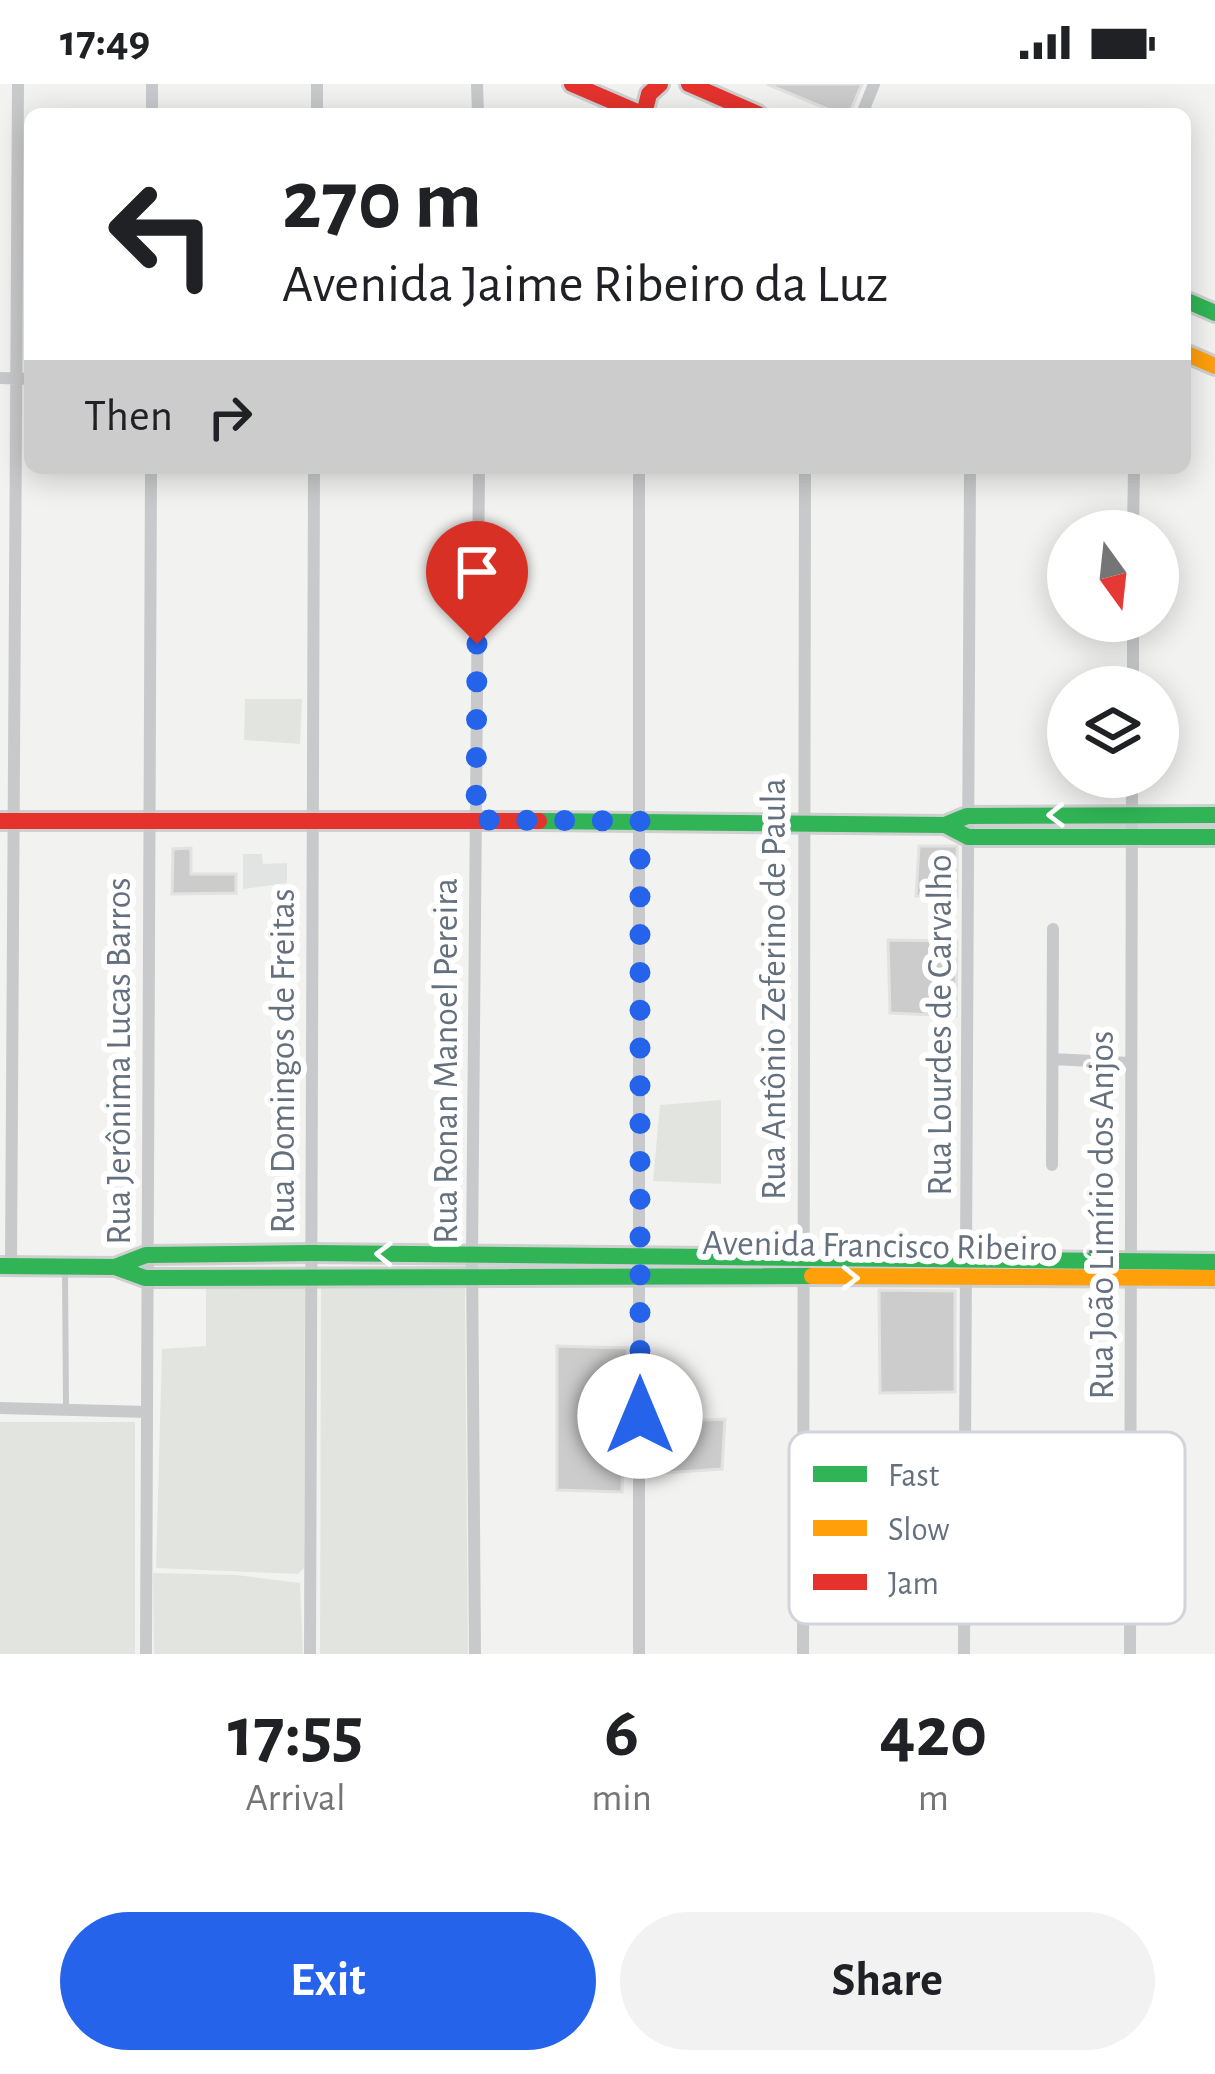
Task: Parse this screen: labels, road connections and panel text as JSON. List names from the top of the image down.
{
  "streets": {
    "street": [
      "Rua Antônio Zeferino de Paula",
      "Rua Lourdes de Carvalho",
      "Rua Jerônima Lucas Barros",
      "Rua Domingos de Freitas",
      "Rua Ronan Manoel Pereira",
      "Rua João Limírio dos Anjos",
      "Avenida Francisco Ribeiro"
    ]
  },
  "crossings": [
    ["Rua Antônio Zeferino de Paula", "Avenida Francisco Ribeiro"],
    ["Rua Lourdes de Carvalho", "Avenida Francisco Ribeiro"],
    ["Rua Jerônima Lucas Barros", "Avenida Francisco Ribeiro"],
    ["Rua Domingos de Freitas", "Avenida Francisco Ribeiro"],
    ["Rua Ronan Manoel Pereira", "Avenida Francisco Ribeiro"],
    ["Rua João Limírio dos Anjos", "Avenida Francisco Ribeiro"]
  ],
  "legend": ["Fast", "Slow", "Jam"],
  "north": "bottom",
  "page": {
    "status": "17:49",
    "turn": ["270 m", "Avenida Jaime Ribeiro da Luz"],
    "then": "Then",
    "eta": [
      "17:55",
      "Arrival",
      "6",
      "min",
      "420",
      "m"
    ],
    "buttons": ["Exit", "Share"]
  }
}
